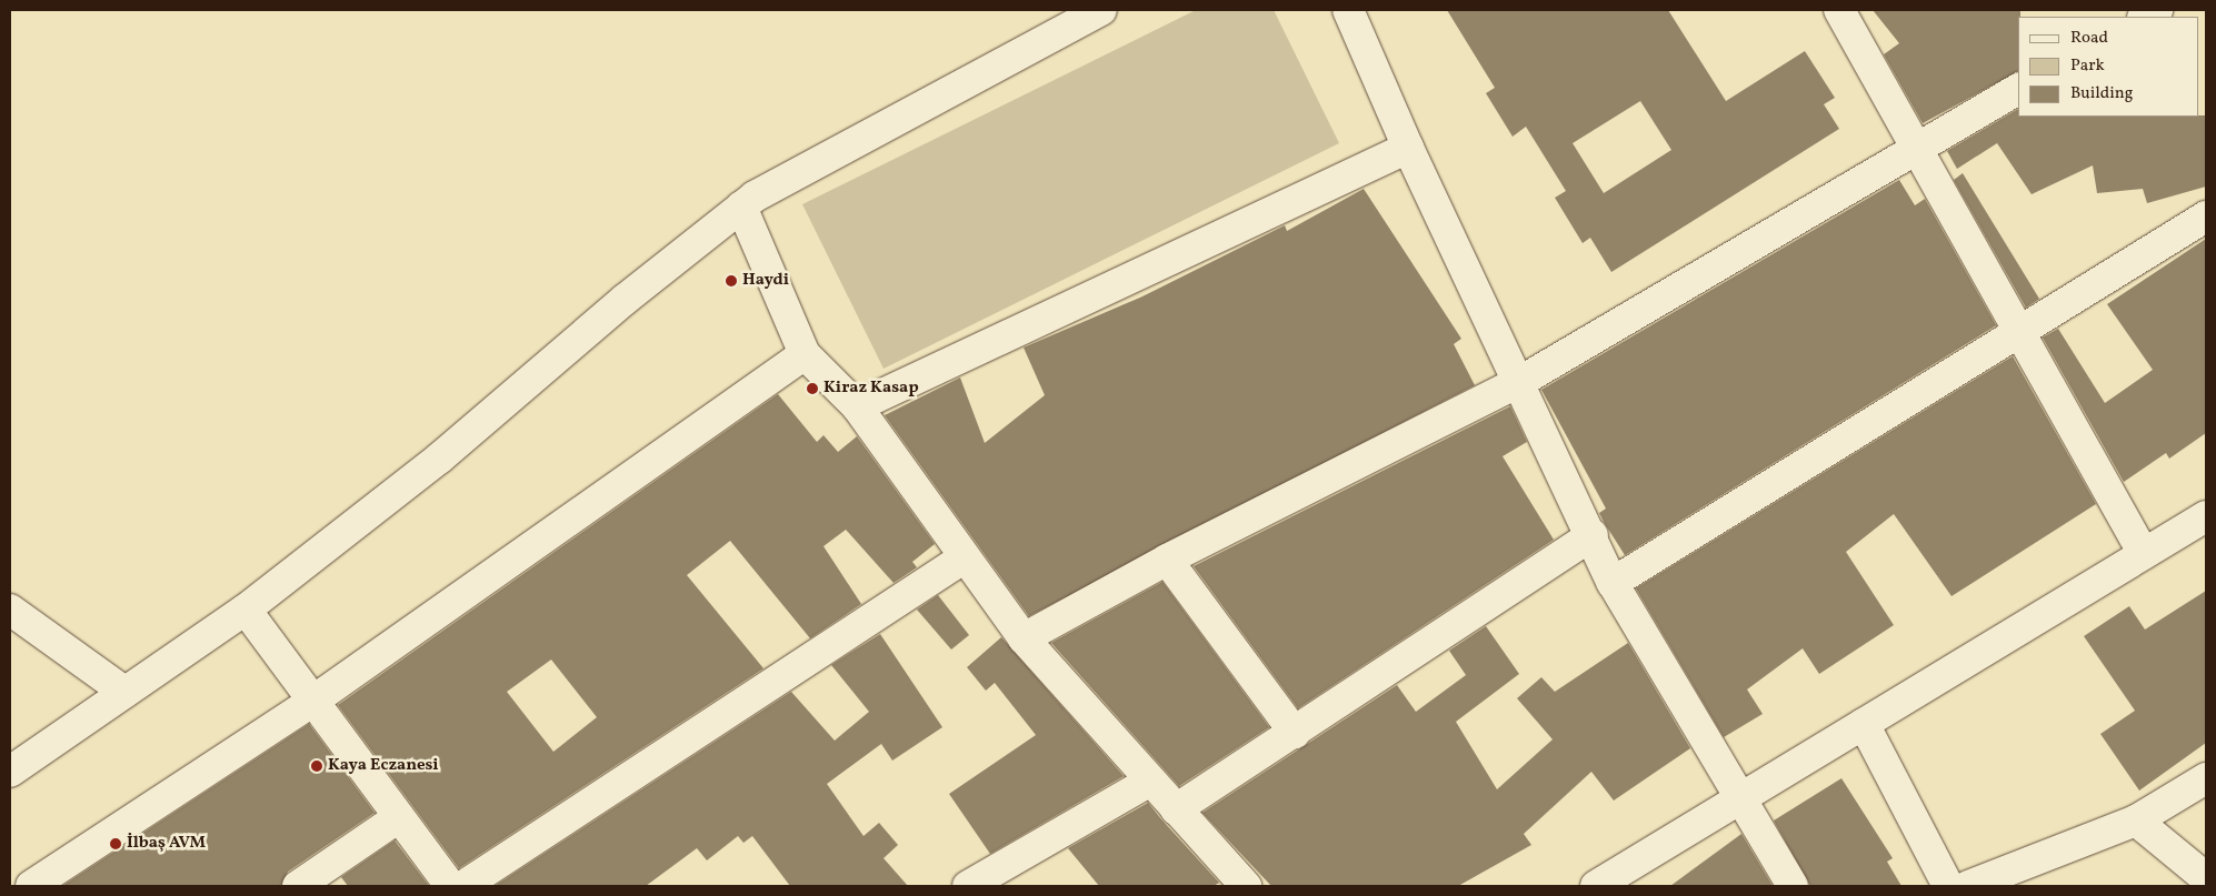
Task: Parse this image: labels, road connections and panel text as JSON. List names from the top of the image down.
{
  "places": [
    "Haydi",
    "Kiraz Kasap",
    "Kaya Eczanesi",
    "İlbaş AVM"
  ],
  "legend": ["Road", "Park", "Building"]
}
